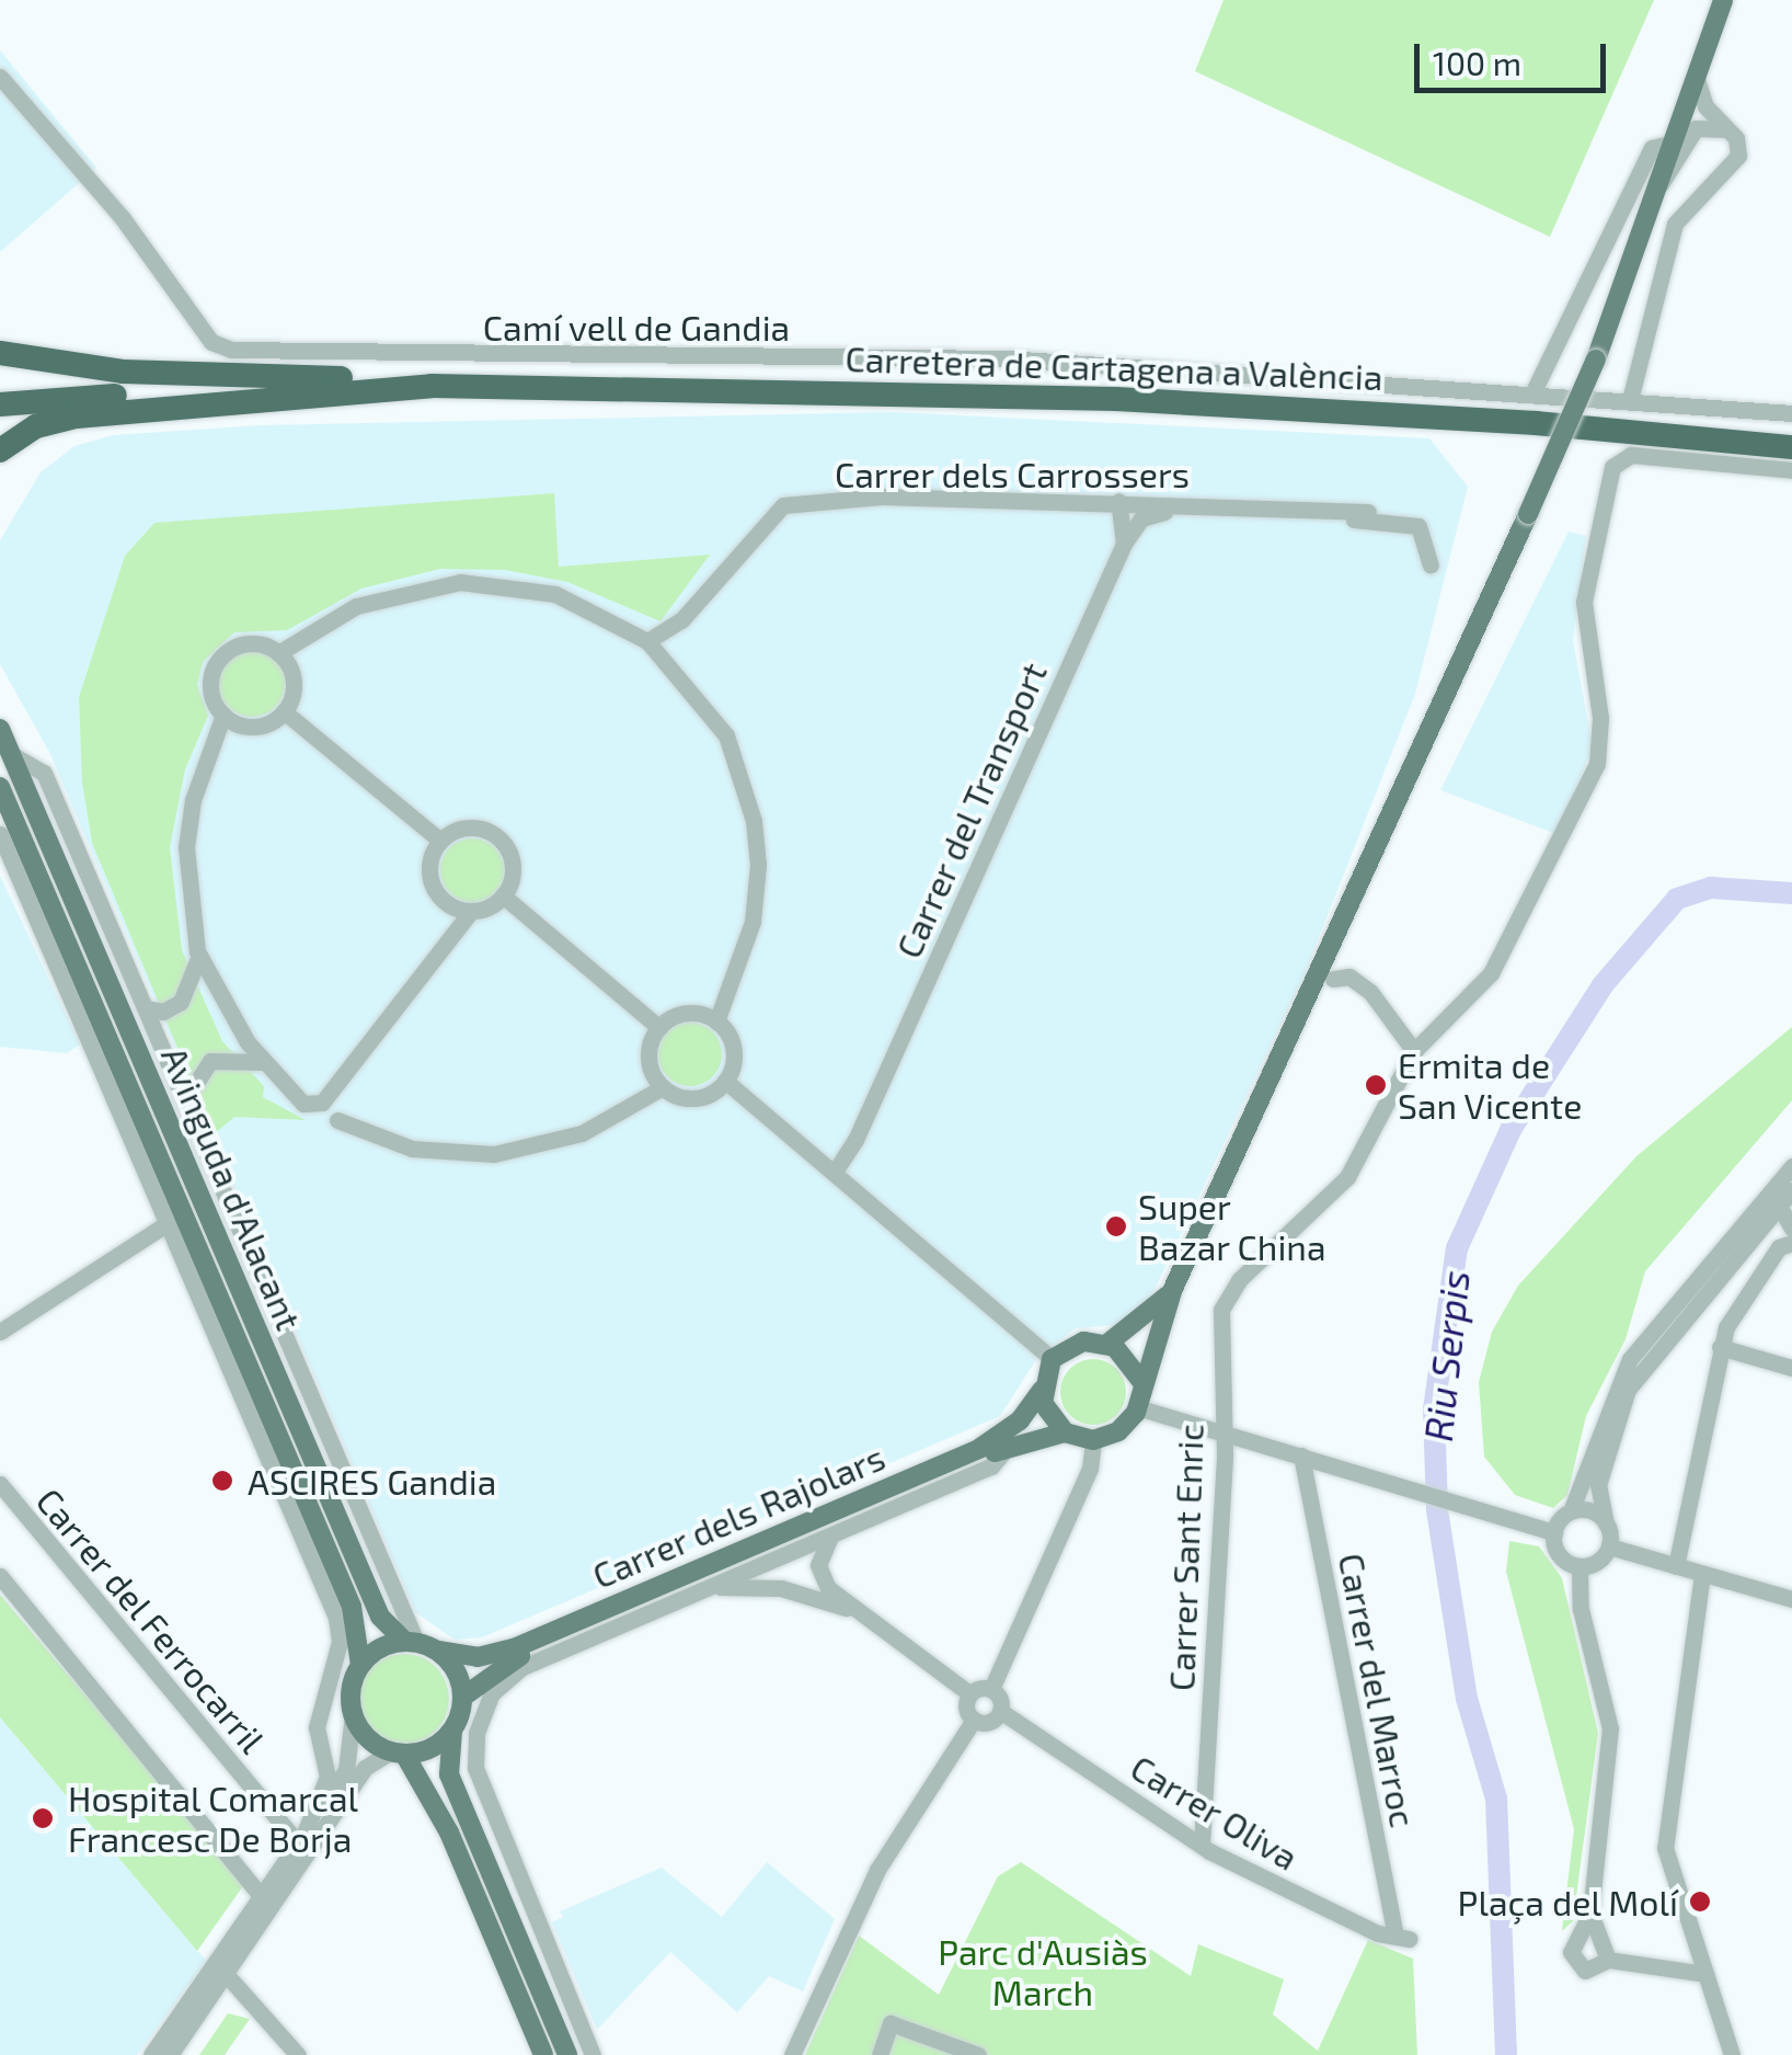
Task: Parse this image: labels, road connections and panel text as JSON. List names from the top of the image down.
{
  "streets": {
    "highway": ["Carretera de Cartagena a València"],
    "main road": ["Avinguda d'Alacant", "Carrer dels Rajolars"],
    "street": [
      "Camí vell de Gandia",
      "Carrer dels Carrossers",
      "Carrer del Transport",
      "Carrer Sant Enric",
      "Carrer del Ferrocarril",
      "Carrer del Marroc",
      "Carrer Oliva"
    ]
  },
  "crossings": [
    ["Carrer dels Carrossers", "Carrer del Transport"],
    ["Avinguda d'Alacant", "Carrer dels Rajolars"],
    ["Avinguda d'Alacant", "Carrer del Ferrocarril"],
    ["Carrer Sant Enric", "Carrer Oliva"],
    ["Carrer del Marroc", "Carrer Oliva"]
  ],
  "water": ["Riu Serpis"],
  "parks": ["Parc d'Ausiàs March"],
  "places": [
    "Ermita de San Vicente",
    "Super Bazar China",
    "ASCIRES Gandia",
    "Hospital Comarcal Francesc De Borja",
    "Plaça del Molí"
  ],
  "scale_bar": "100 m"
}
